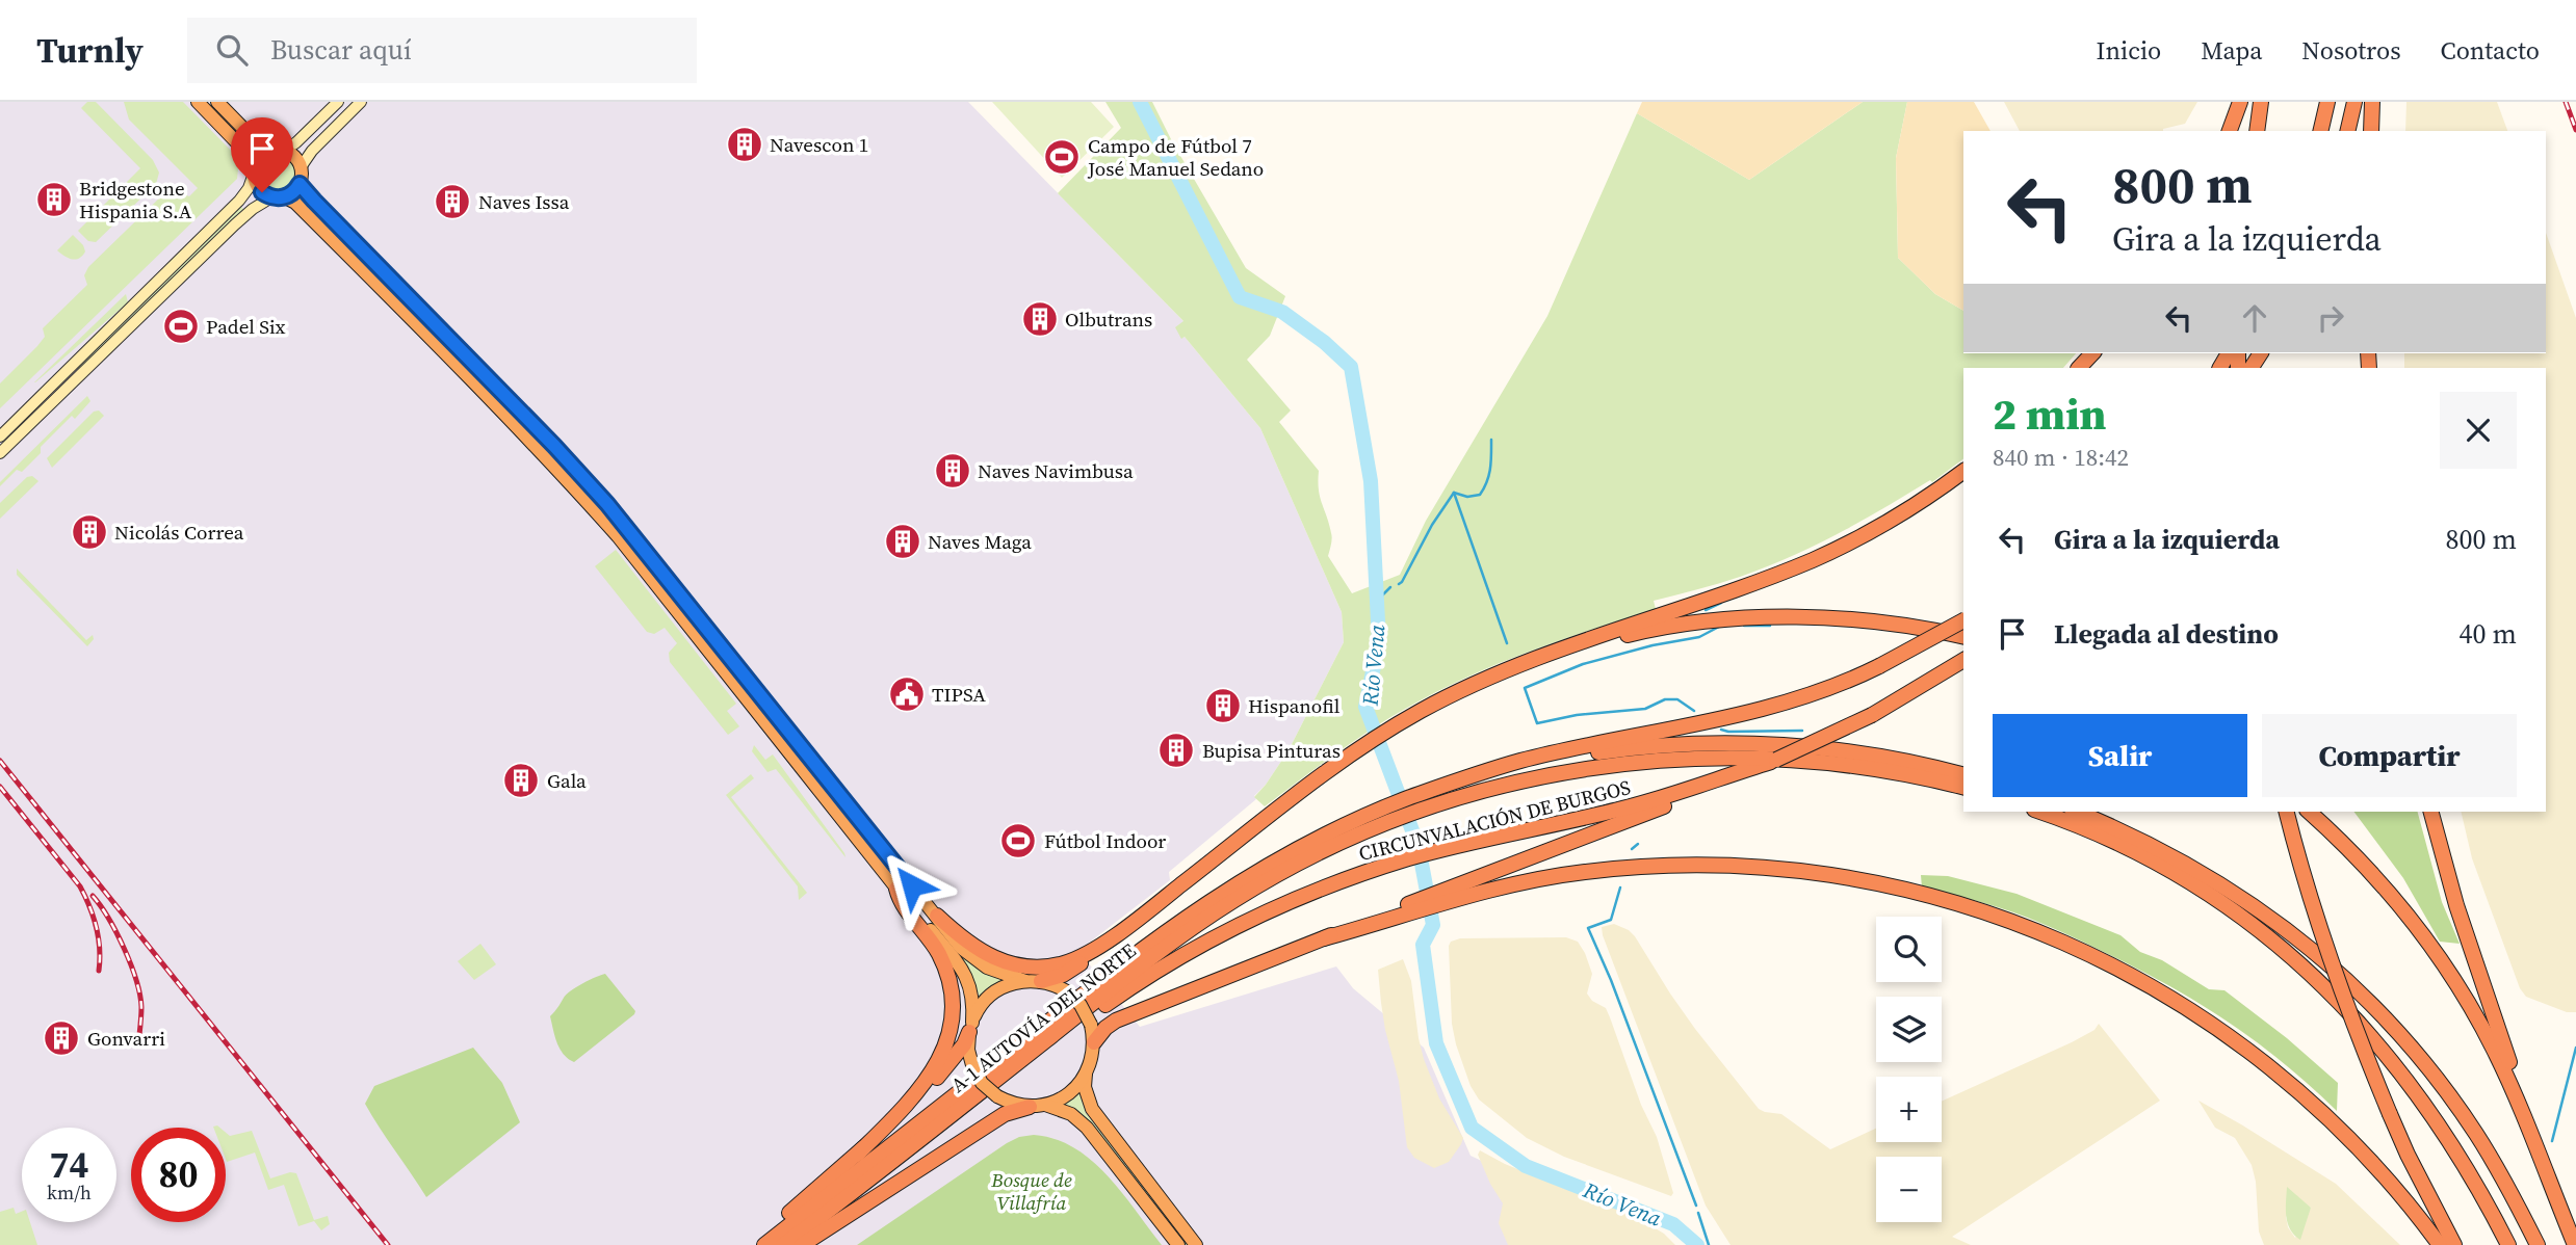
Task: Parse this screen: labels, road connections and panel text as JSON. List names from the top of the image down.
{
  "streets": {
    "highway": ["CIRCUNVALACIÓN DE BURGOS", "A-1 AUTOVÍA DEL NORTE"]
  },
  "crossings": [
    ["CIRCUNVALACIÓN DE BURGOS", "A-1 AUTOVÍA DEL NORTE"]
  ],
  "water": ["Río Vena"],
  "parks": ["Bosque de Villafría"],
  "places": {
    "building": [
      "Navescon 1",
      "Bridgestone Hispania S.A",
      "Naves Issa",
      "Olbutrans",
      "Naves Navimbusa",
      "Nicolás Correa",
      "Naves Maga",
      "Hispanofil",
      "Bupisa Pinturas",
      "Gala",
      "Gonvarri"
    ],
    "sports": ["Campo de Fútbol 7 José Manuel Sedano", "Padel Six", "Fútbol Indoor"],
    "public building": ["TIPSA"]
  },
  "page": {
    "header": "Turnly",
    "search": "Buscar aquí",
    "nav": [
      "Inicio",
      "Mapa",
      "Nosotros",
      "Contacto"
    ],
    "turn": ["800 m", "Gira a la izquierda"],
    "heading": ["2 min", "840 m · 18:42"],
    "list": [
      {
        "name": "Gira a la izquierda",
        "value": "800 m"
      },
      {
        "name": "Llegada al destino",
        "value": "40 m"
      }
    ],
    "buttons": ["Salir", "Compartir"],
    "map_buttons": ["+", "−"],
    "speed": "74 km/h",
    "limit": "80"
  }
}
